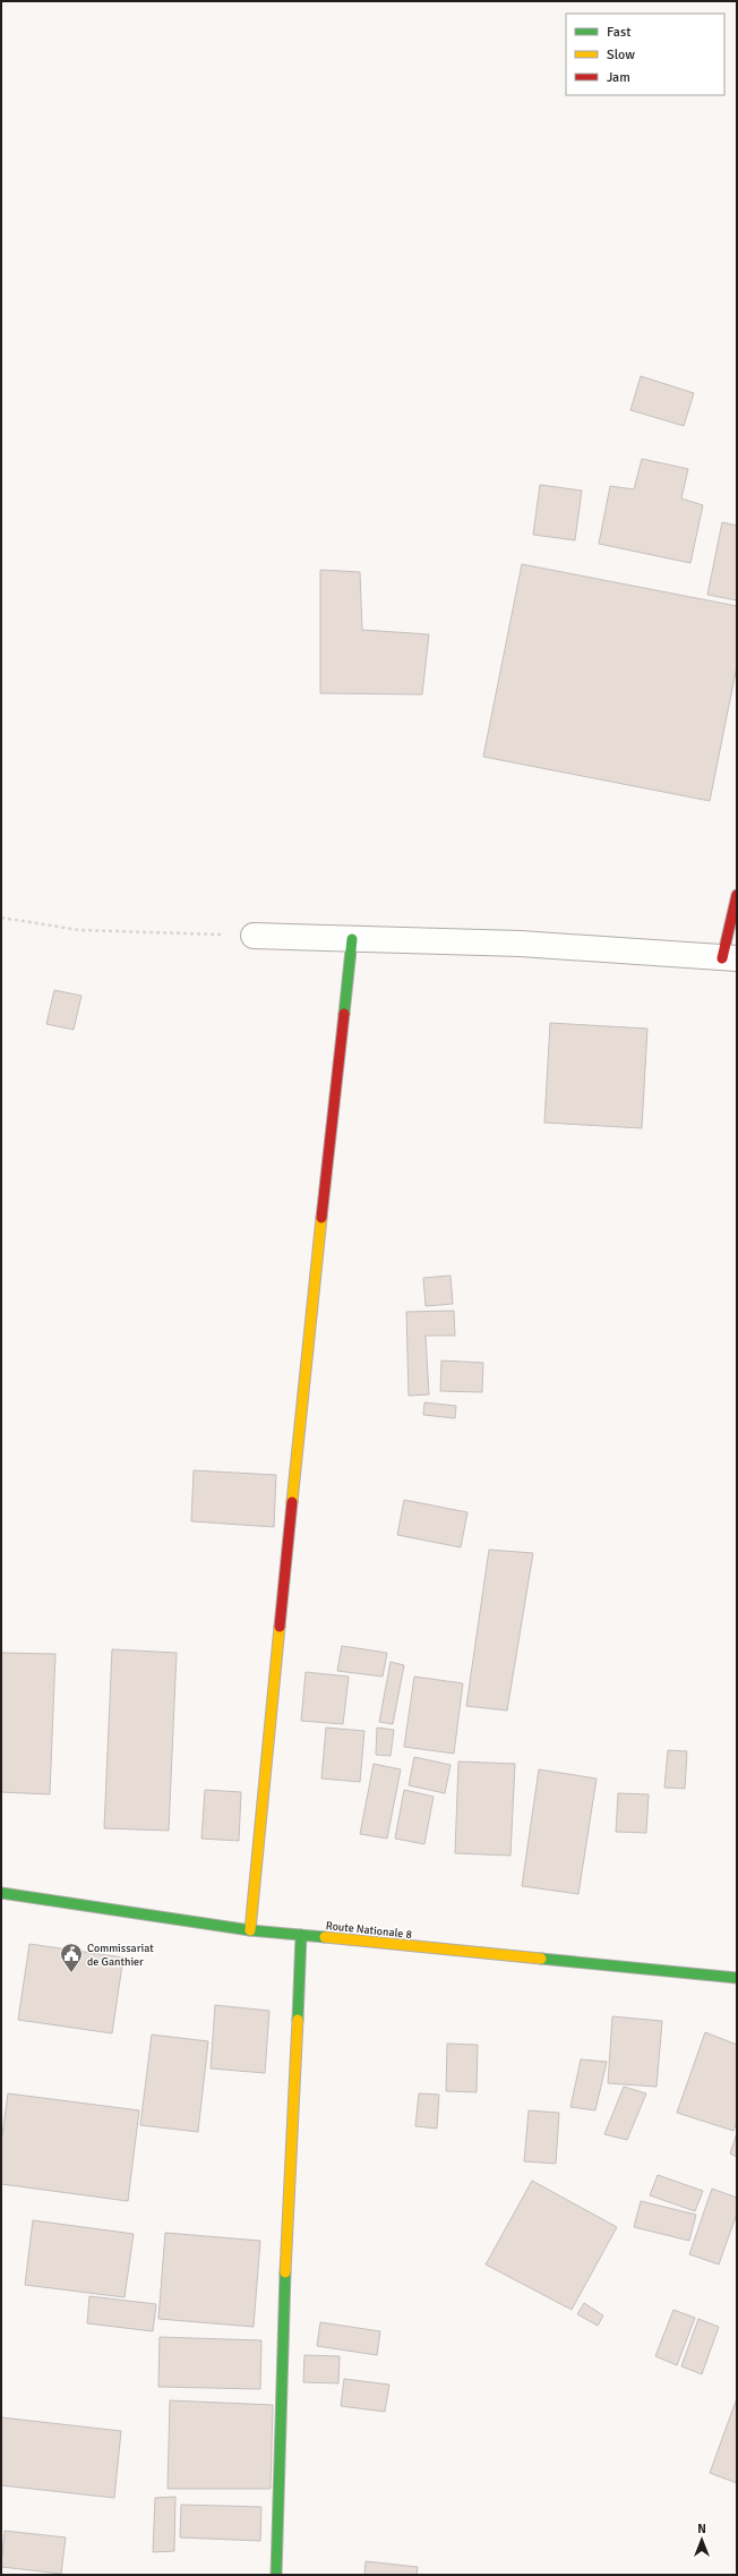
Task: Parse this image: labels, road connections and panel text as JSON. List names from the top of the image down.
{
  "streets": {
    "street": ["Route Nationale 8"]
  },
  "places": {
    "public building": ["Commissariat de Ganthier"]
  },
  "legend": ["Fast", "Slow", "Jam"],
  "north": "top"
}
